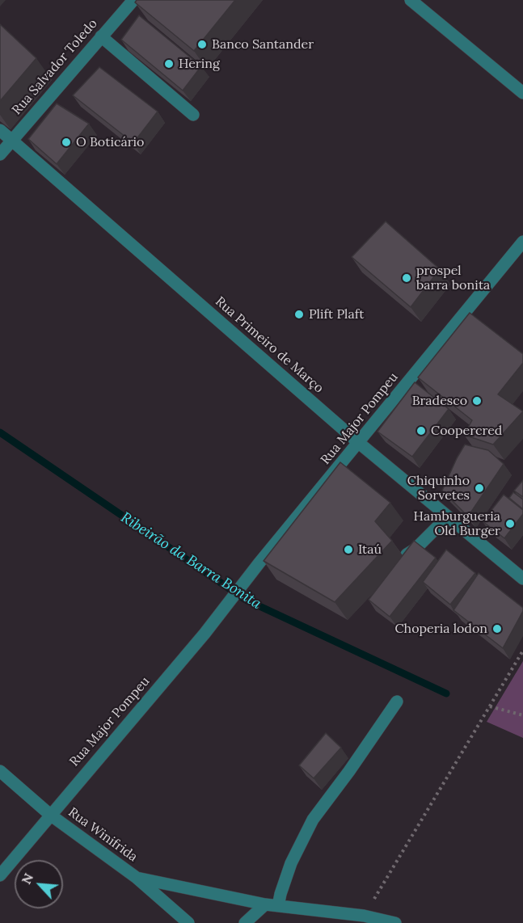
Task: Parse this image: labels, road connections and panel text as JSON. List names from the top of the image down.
{
  "streets": {
    "street": [
      "Rua Salvador Toledo",
      "Rua Primeiro de Março",
      "Rua Major Pompeu",
      "Rua Winifrida"
    ]
  },
  "crossings": [
    ["Rua Salvador Toledo", "Rua Primeiro de Março"],
    ["Rua Primeiro de Março", "Rua Major Pompeu"],
    ["Rua Major Pompeu", "Rua Winifrida"]
  ],
  "water": ["Ribeirão da Barra Bonita"],
  "places": [
    "Banco Santander",
    "Hering",
    "O Boticário",
    "prospel barra bonita",
    "Plift Plaft",
    "Bradesco",
    "Coopercred",
    "Chiquinho Sorvetes",
    "Hamburgueria Old Burger",
    "Itaú",
    "Choperia lodon"
  ],
  "north": "top left"
}
